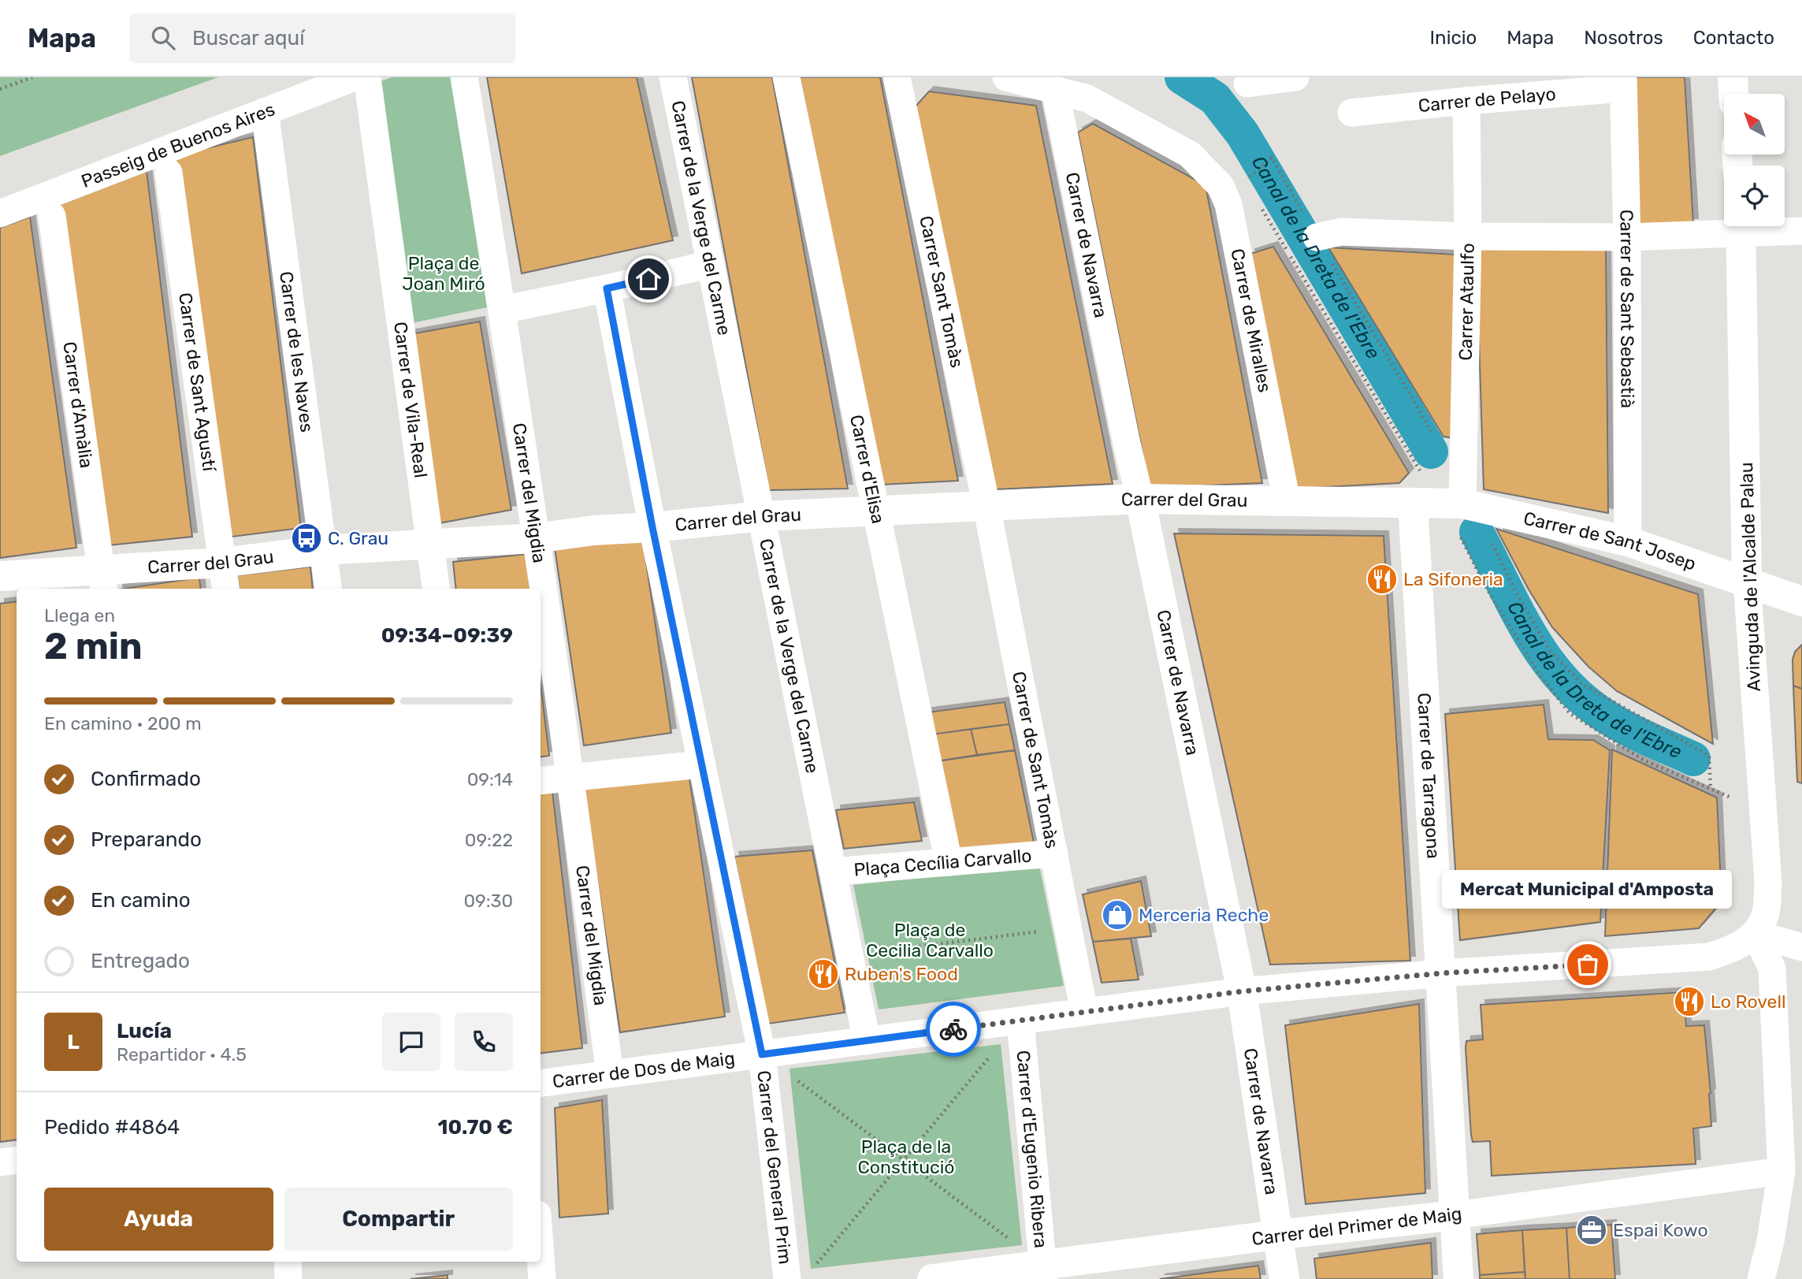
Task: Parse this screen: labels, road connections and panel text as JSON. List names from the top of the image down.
{
  "streets": {
    "street": [
      "Carrer de Pelayo",
      "Passeig de Buenos Aires",
      "Carrer de la Verge del Carme",
      "Carrer de Navarra",
      "Carrer Sant Tomàs",
      "Carrer Ataulfo",
      "Carrer de Sant Sebastià",
      "Carrer de Miralles",
      "Carrer de les Naves",
      "Carrer de Sant Agustí",
      "Carrer de Vila-Real",
      "Carrer d'Amàlia",
      "Carrer d'Elisa",
      "Carrer del Migdia",
      "Carrer del Grau",
      "Carrer de Sant Josep",
      "Avinguda de l'Alcalde Palau",
      "Carrer de Sant Tomàs",
      "Carrer de Tarragona",
      "Plaça Cecília Carvallo",
      "Carrer de Dos de Maig",
      "Carrer d'Eugenio Ribera",
      "Carrer del General Prim",
      "Carrer del Primer de Maig"
    ]
  },
  "crossings": [
    ["Carrer de Pelayo", "Carrer Ataulfo"],
    ["Carrer de Pelayo", "Carrer de Sant Sebastià"],
    ["Passeig de Buenos Aires", "Carrer de les Naves"],
    ["Carrer de la Verge del Carme", "Carrer del Grau"],
    ["Carrer de la Verge del Carme", "Plaça Cecília Carvallo"],
    ["Carrer de la Verge del Carme", "Carrer de Dos de Maig"],
    ["Carrer de Navarra", "Carrer de Miralles"],
    ["Carrer de Navarra", "Carrer del Grau"],
    ["Carrer de Navarra", "Carrer de Dos de Maig"],
    ["Carrer de Navarra", "Carrer del Primer de Maig"],
    ["Carrer Sant Tomàs", "Carrer del Grau"],
    ["Carrer Sant Tomàs", "Carrer de Sant Tomàs"],
    ["Carrer Ataulfo", "Carrer de Sant Josep"],
    ["Carrer de Sant Sebastià", "Carrer de Sant Josep"],
    ["Carrer de Miralles", "Carrer del Grau"],
    ["Carrer de les Naves", "Carrer del Grau"],
    ["Carrer de Sant Agustí", "Carrer del Grau"],
    ["Carrer de Vila-Real", "Carrer del Grau"],
    ["Carrer d'Amàlia", "Carrer del Grau"],
    ["Carrer d'Elisa", "Carrer del Grau"],
    ["Carrer d'Elisa", "Plaça Cecília Carvallo"],
    ["Carrer del Migdia", "Carrer del Grau"],
    ["Carrer del Migdia", "Carrer de Dos de Maig"],
    ["Carrer del Grau", "Carrer de Sant Josep"],
    ["Carrer del Grau", "Carrer de Sant Tomàs"],
    ["Carrer del Grau", "Carrer de Tarragona"],
    ["Carrer del Grau", "Carrer del General Prim"],
    ["Carrer de Sant Josep", "Avinguda de l'Alcalde Palau"],
    ["Carrer de Sant Josep", "Carrer de Tarragona"],
    ["Avinguda de l'Alcalde Palau", "Carrer de Dos de Maig"],
    ["Carrer de Sant Tomàs", "Plaça Cecília Carvallo"],
    ["Carrer de Sant Tomàs", "Carrer de Dos de Maig"],
    ["Carrer de Tarragona", "Carrer de Dos de Maig"],
    ["Carrer de Tarragona", "Carrer del Primer de Maig"],
    ["Carrer de Dos de Maig", "Carrer d'Eugenio Ribera"],
    ["Carrer de Dos de Maig", "Carrer del General Prim"],
    ["Carrer d'Eugenio Ribera", "Carrer del Primer de Maig"]
  ],
  "water": ["Canal de la Dreta de l'Ebre"],
  "parks": ["Plaça de Joan Miró", "Plaça de Cecilia Carvallo", "Plaça de la Constitució"],
  "places": {
    "bus stop": ["C. Grau"],
    "restaurant": ["La Sifoneria", "Ruben's Food", "Lo Rovell"],
    "shop": ["Merceria Reche"],
    "other": ["Mercat Municipal d'Amposta"],
    "office": ["Espai Kowo"]
  },
  "north": "top left",
  "page": {
    "header": "Mapa",
    "search": "Buscar aquí",
    "nav": [
      "Inicio",
      "Mapa",
      "Nosotros",
      "Contacto"
    ],
    "heading": ["2 min", "Llega en", "09:34–09:39"],
    "panel": [
      "Lucía",
      "Repartidor · 4.5",
      "Pedido #4864",
      "10.70 €"
    ],
    "bar": "En camino · 200 m",
    "list": [
      ["Confirmado", "09:14"],
      ["Preparando", "09:22"],
      ["En camino", "09:30"],
      "Entregado"
    ],
    "bubble": "Mercat Municipal d'Amposta",
    "round": "L",
    "buttons": ["Ayuda", "Compartir"]
  }
}
